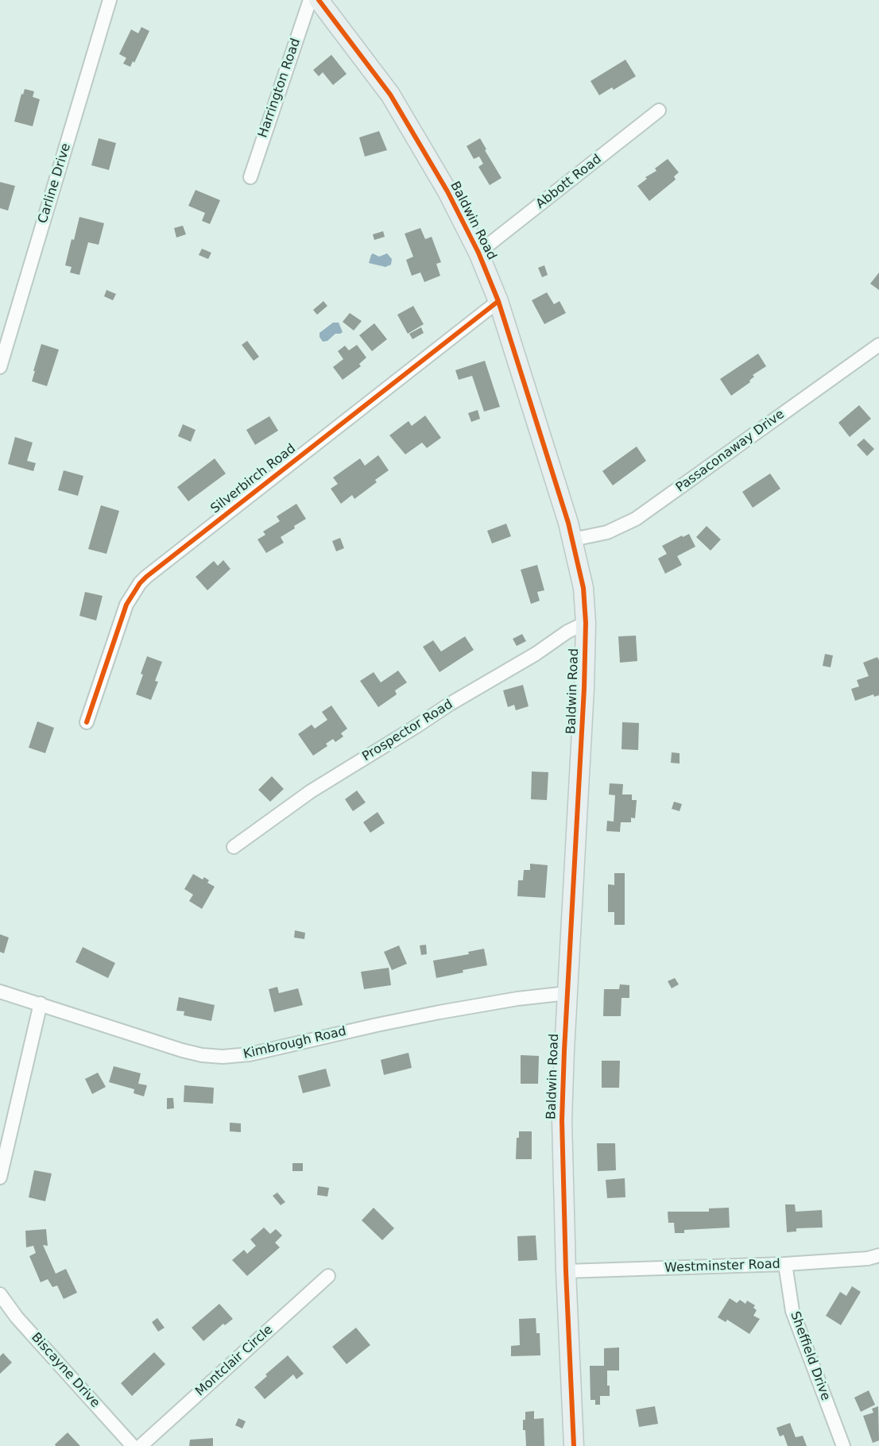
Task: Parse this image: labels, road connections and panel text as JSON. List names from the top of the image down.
{
  "streets": {
    "street": [
      "Harrington Road",
      "Abbott Road",
      "Carline Drive",
      "Baldwin Road",
      "Passaconaway Drive",
      "Silverbirch Road",
      "Prospector Road",
      "Kimbrough Road",
      "Westminster Road",
      "Sheffield Drive",
      "Montclair Circle",
      "Biscayne Drive"
    ]
  },
  "crossings": [
    ["Abbott Road", "Baldwin Road"],
    ["Baldwin Road", "Passaconaway Drive"],
    ["Baldwin Road", "Silverbirch Road"],
    ["Baldwin Road", "Prospector Road"],
    ["Baldwin Road", "Kimbrough Road"],
    ["Baldwin Road", "Westminster Road"],
    ["Westminster Road", "Sheffield Drive"]
  ]
}
